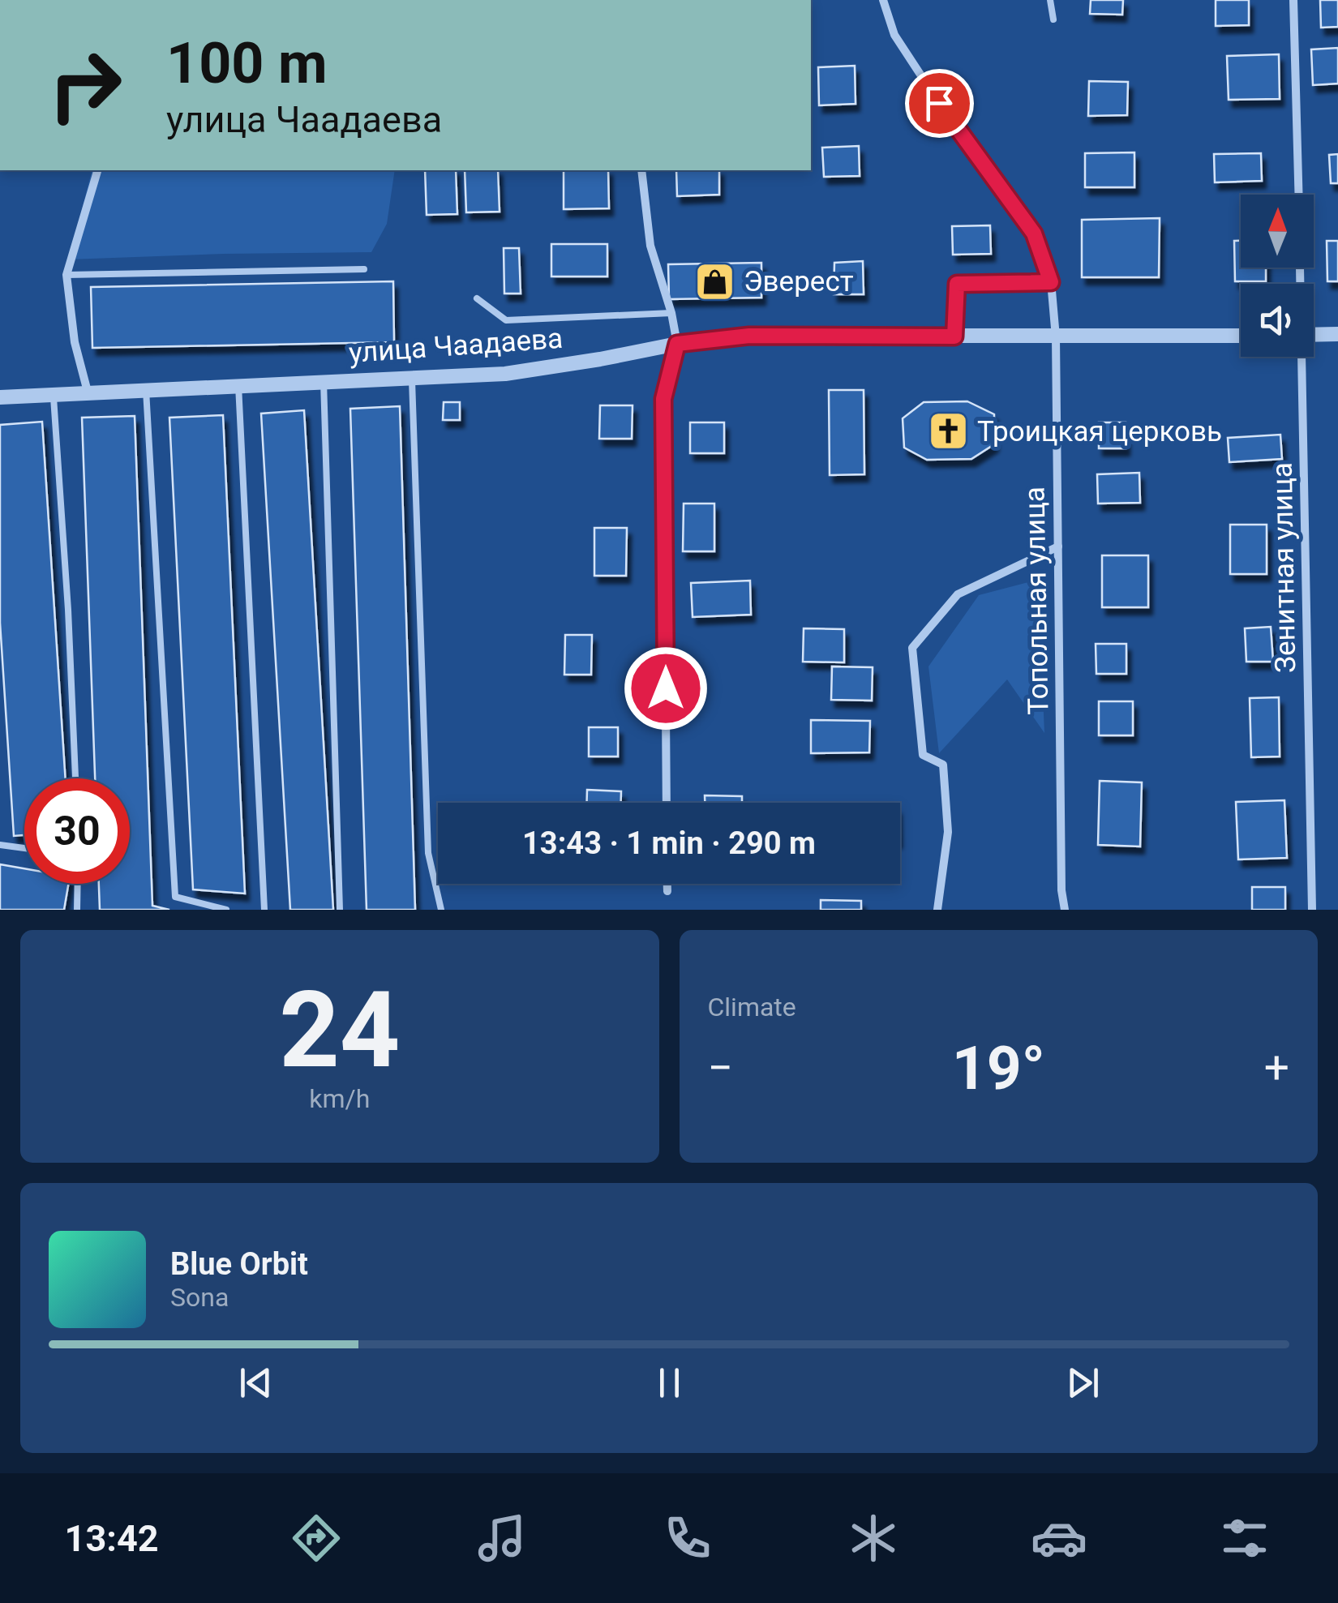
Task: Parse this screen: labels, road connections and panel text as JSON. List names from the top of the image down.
{
  "streets": {
    "street": ["улица Чаадаева", "Зенитная улица", "Топольная улица"]
  },
  "crossings": [
    ["улица Чаадаева", "Топольная улица"]
  ],
  "places": {
    "shop": ["Эверест"],
    "church": ["Троицкая церковь"]
  },
  "north": "top",
  "page": {
    "turn": ["100 m", "улица Чаадаева"],
    "limit": "30",
    "trip": "13:43 · 1 min · 290 m",
    "tile": [
      ["24", "km/h"],
      "Climate"
    ],
    "heat": ["−", "19°", "+"],
    "song": ["Blue Orbit", "Sona"],
    "tabs": "13:42"
  }
}
